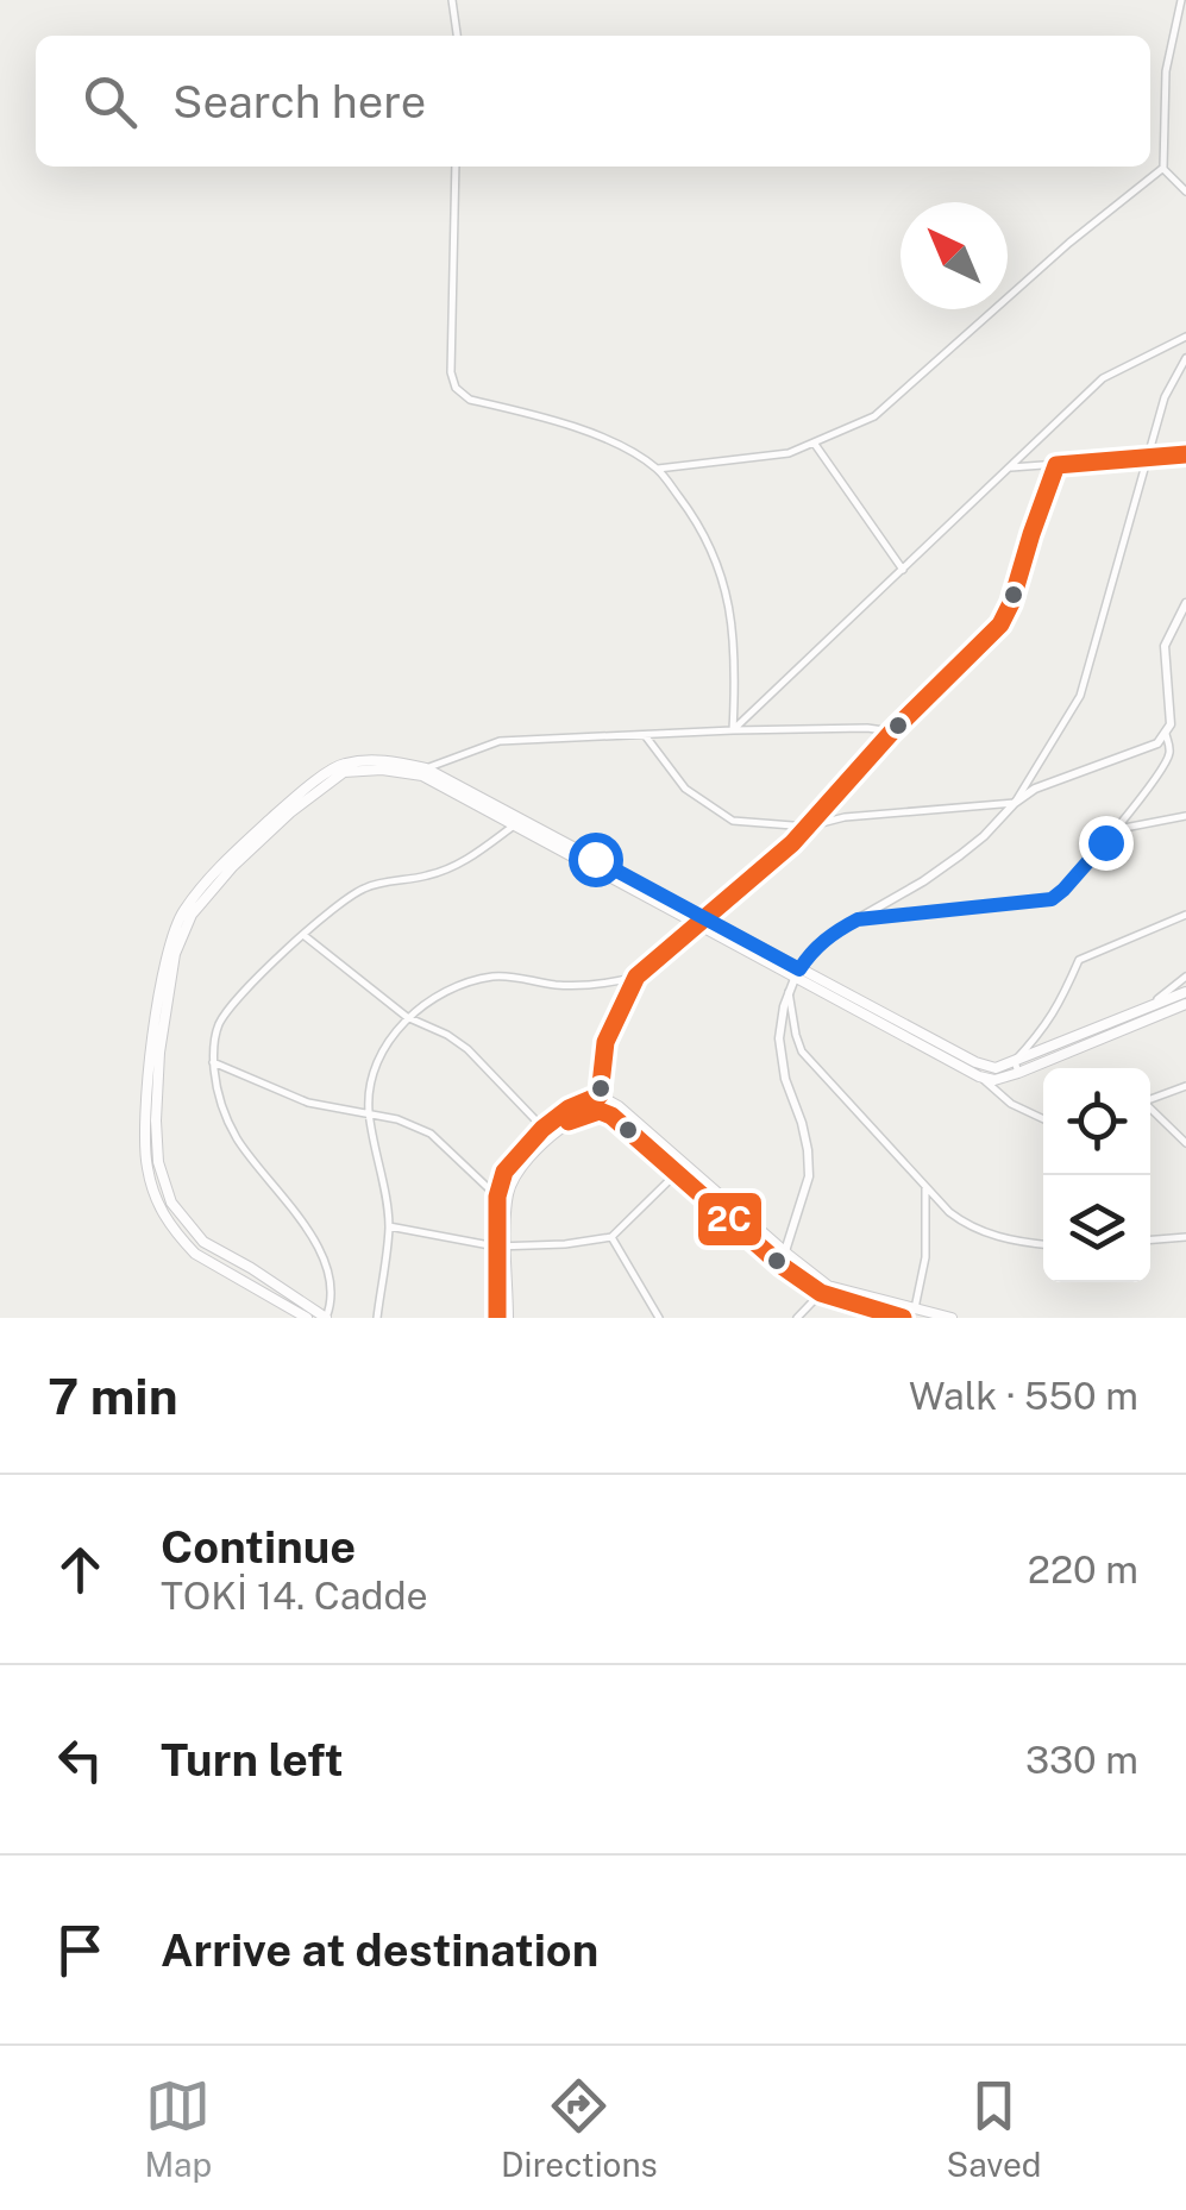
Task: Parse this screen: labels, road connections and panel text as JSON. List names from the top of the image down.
{
  "lines": ["transit line 2C"],
  "north": "top left",
  "page": {
    "search": "Search here",
    "heading": ["7 min", "Walk · 550 m"],
    "list": [
      ["Continue", "TOKİ 14. Cadde", "220 m"],
      ["Turn left", "330 m"],
      "Arrive at destination"
    ],
    "nav": ["Map", "Directions", "Saved"]
  }
}
